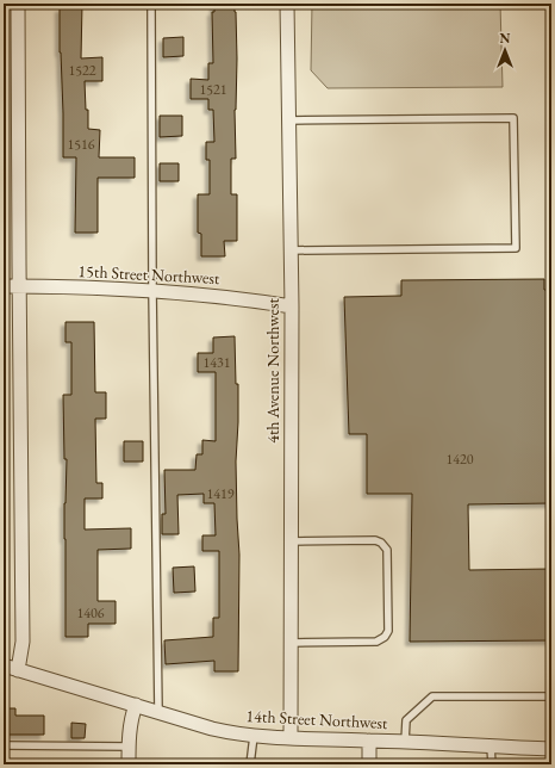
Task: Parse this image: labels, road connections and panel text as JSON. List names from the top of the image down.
{
  "streets": {
    "street": ["15th Street Northwest", "4th Avenue Northwest", "14th Street Northwest"]
  },
  "crossings": [
    ["15th Street Northwest", "4th Avenue Northwest"],
    ["4th Avenue Northwest", "14th Street Northwest"]
  ],
  "house_numbers": [
    "1522",
    "1521",
    "1516",
    "1431",
    "1420",
    "1419",
    "1406"
  ],
  "north": "top"
}
